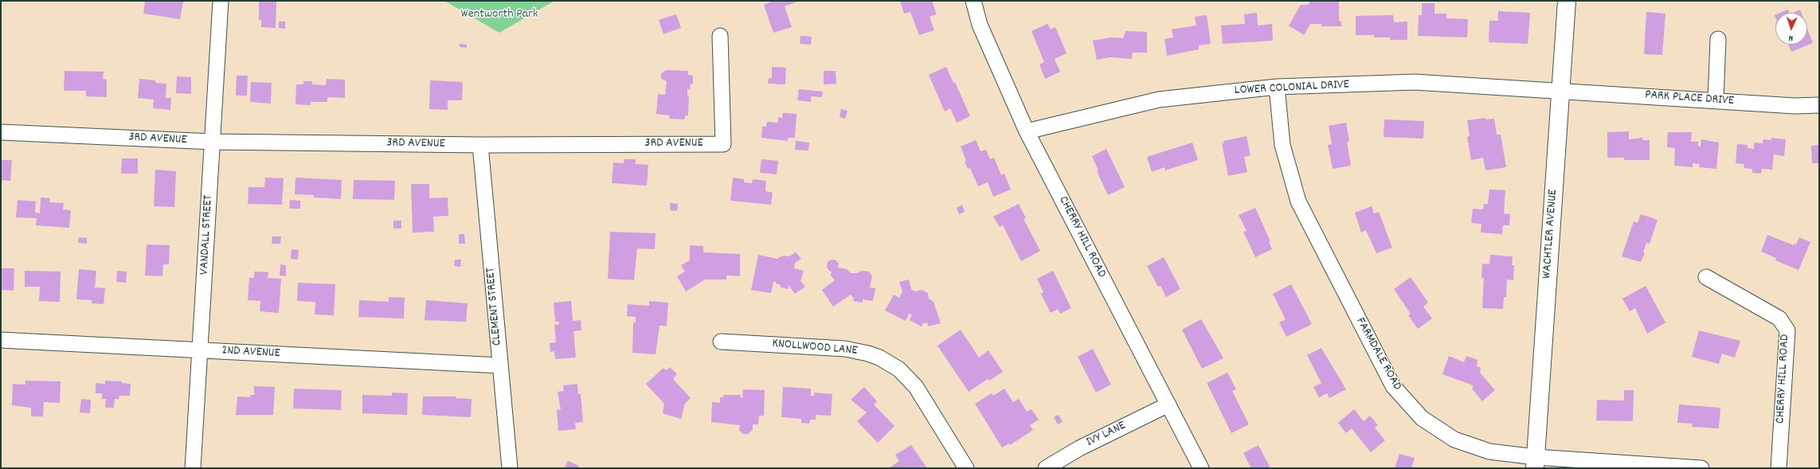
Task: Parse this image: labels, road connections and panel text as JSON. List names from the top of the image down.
{
  "streets": {
    "street": [
      "LOWER COLONIAL DRIVE",
      "PARK PLACE DRIVE",
      "3RD AVENUE",
      "WACHTLER AVENUE",
      "VANDALL STREET",
      "CHERRY HILL ROAD",
      "CLEMENT STREET",
      "KNOLLWOOD LANE",
      "2ND AVENUE",
      "FARMDALE ROAD",
      "IVY LANE"
    ]
  },
  "crossings": [
    ["LOWER COLONIAL DRIVE", "PARK PLACE DRIVE"],
    ["LOWER COLONIAL DRIVE", "WACHTLER AVENUE"],
    ["LOWER COLONIAL DRIVE", "CHERRY HILL ROAD"],
    ["LOWER COLONIAL DRIVE", "FARMDALE ROAD"],
    ["PARK PLACE DRIVE", "WACHTLER AVENUE"],
    ["3RD AVENUE", "VANDALL STREET"],
    ["3RD AVENUE", "CLEMENT STREET"],
    ["WACHTLER AVENUE", "FARMDALE ROAD"],
    ["VANDALL STREET", "2ND AVENUE"],
    ["CHERRY HILL ROAD", "IVY LANE"],
    ["CLEMENT STREET", "2ND AVENUE"]
  ],
  "parks": ["Wentworth Park"],
  "north": "bottom"
}
